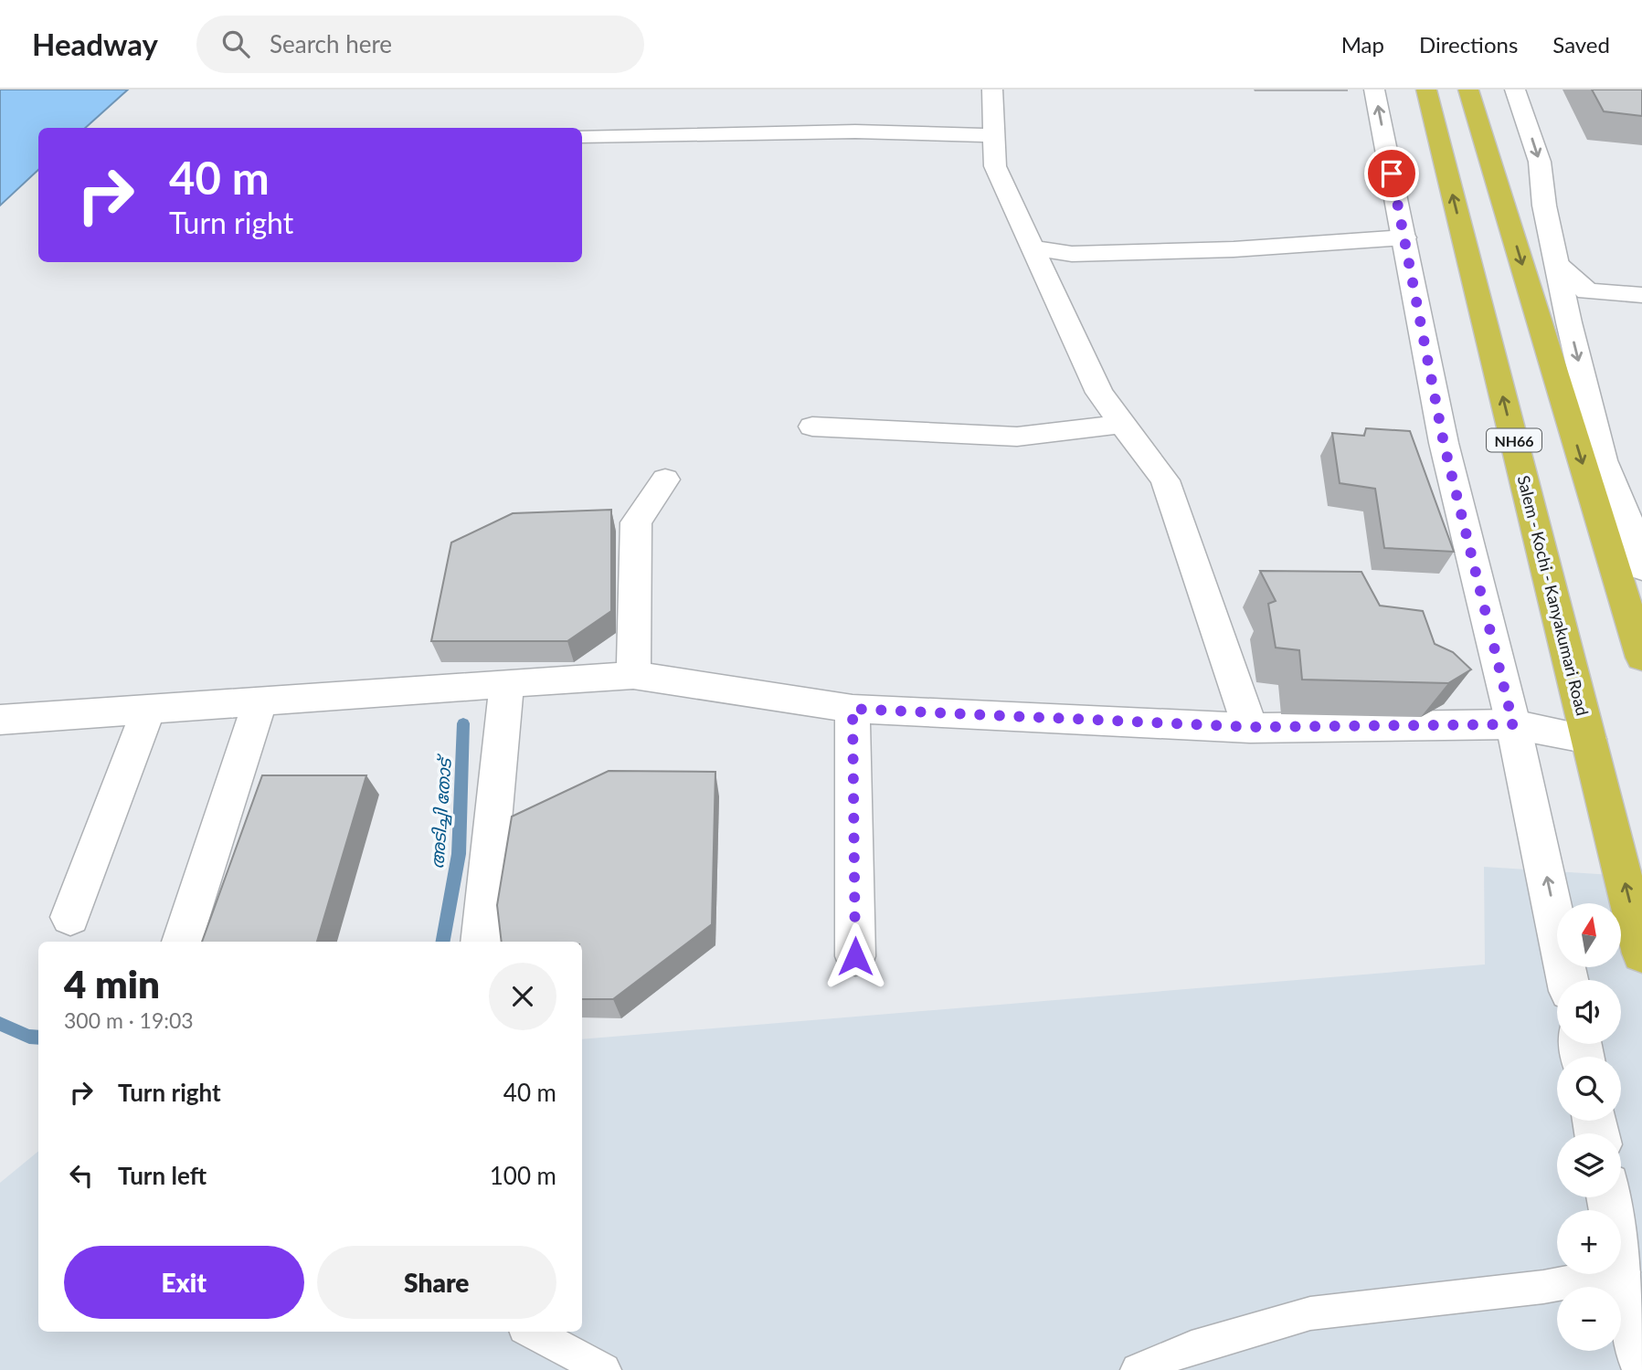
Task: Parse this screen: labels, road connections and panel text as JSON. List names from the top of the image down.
{
  "streets": {
    "highway": ["NH66", "Salem - Kochi - Kanyakumari Road"]
  },
  "water": ["അടിച്ചി തോട്"],
  "north": "top",
  "page": {
    "header": "Headway",
    "search": "Search here",
    "nav": ["Map", "Directions", "Saved"],
    "turn": ["40 m", "Turn right"],
    "map_buttons": ["+", "−"],
    "heading": ["4 min", "300 m · 19:03"],
    "list": [
      {
        "name": "Turn right",
        "value": "40 m"
      },
      {
        "name": "Turn left",
        "value": "100 m"
      }
    ],
    "buttons": ["Exit", "Share"]
  }
}
